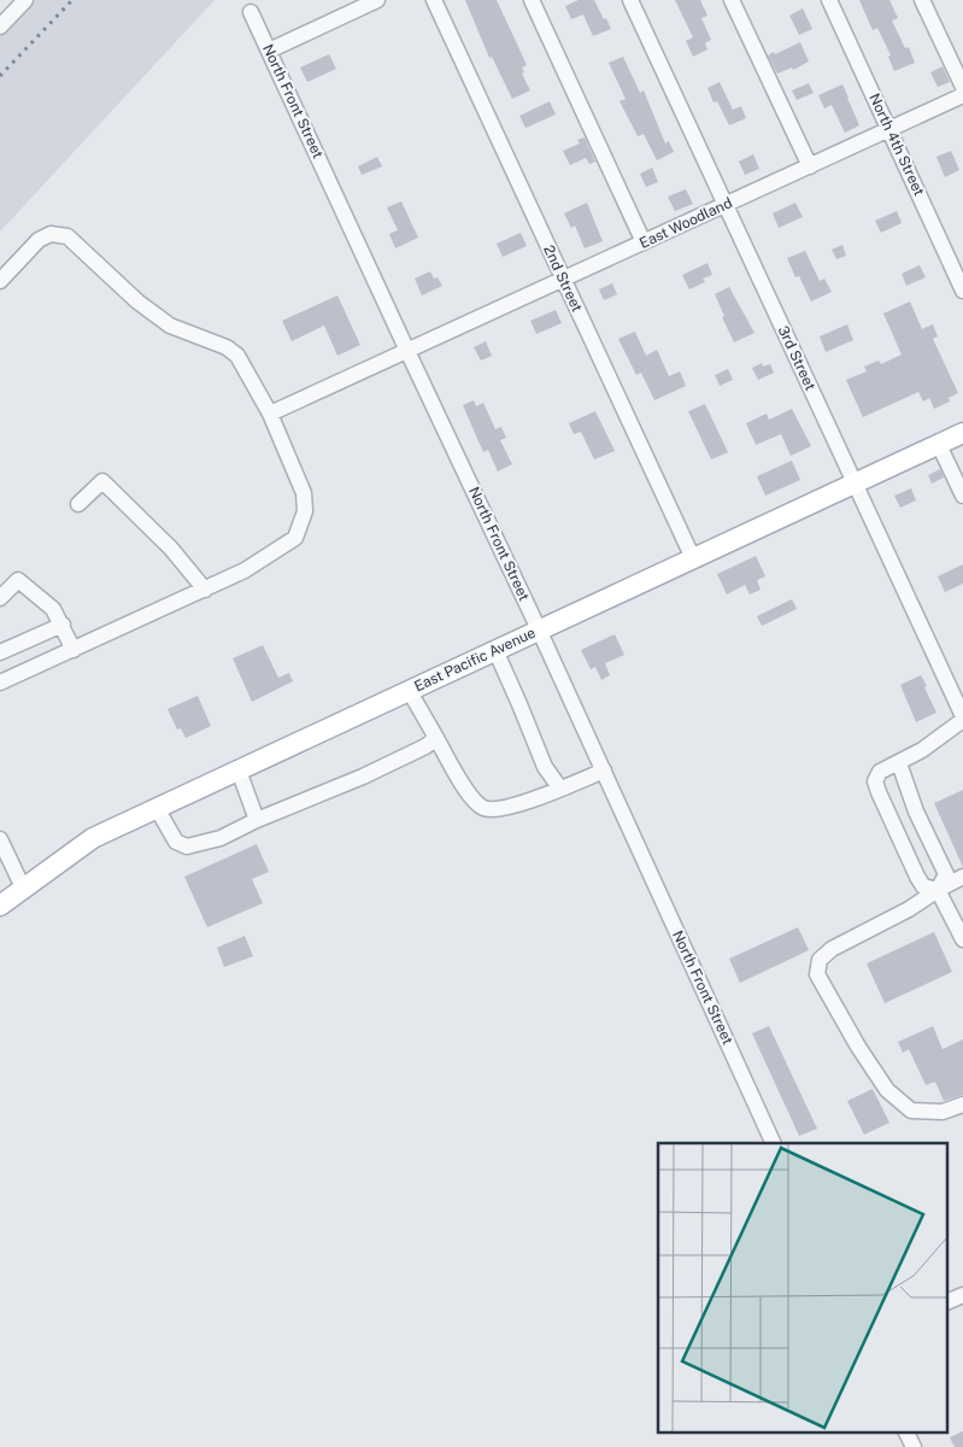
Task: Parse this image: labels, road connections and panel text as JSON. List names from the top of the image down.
{
  "streets": {
    "main road": ["East Pacific Avenue"],
    "street": [
      "North Front Street",
      "North 4th Street",
      "East Woodland",
      "2nd Street",
      "3rd Street"
    ]
  },
  "crossings": [
    ["North Front Street", "East Woodland"],
    ["North Front Street", "East Pacific Avenue"],
    ["North 4th Street", "East Woodland"],
    ["East Woodland", "2nd Street"],
    ["East Woodland", "3rd Street"],
    ["2nd Street", "East Pacific Avenue"],
    ["3rd Street", "East Pacific Avenue"]
  ]
}
